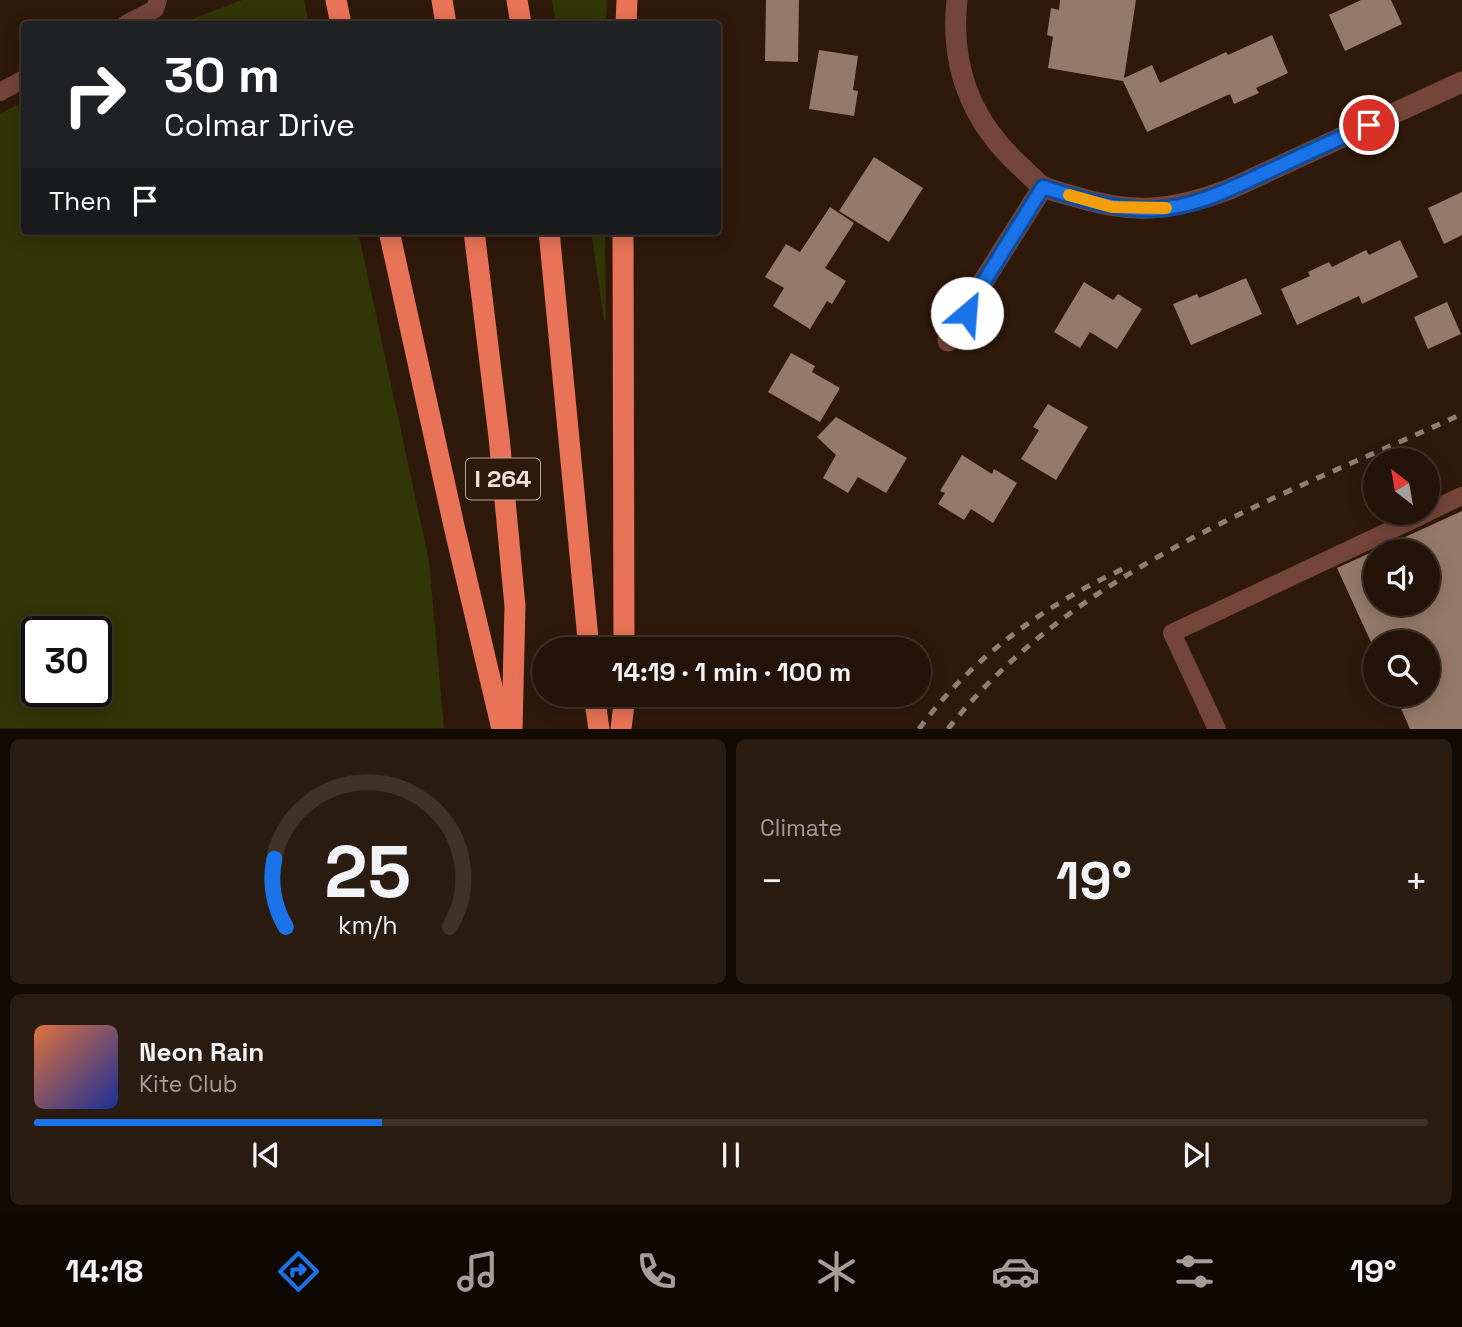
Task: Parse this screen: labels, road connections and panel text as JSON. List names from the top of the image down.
{
  "streets": {
    "highway": ["I 264"]
  },
  "north": "top left",
  "page": {
    "turn": ["30 m", "Colmar Drive"],
    "then": "Then",
    "limit": "30",
    "trip": "14:19 · 1 min · 100 m",
    "tile": "Climate",
    "heat": ["−", "19°", "+"],
    "song": ["Neon Rain", "Kite Club"],
    "tabs": ["14:18", "19°"],
    "gauge": ["25", "km/h"]
  }
}
